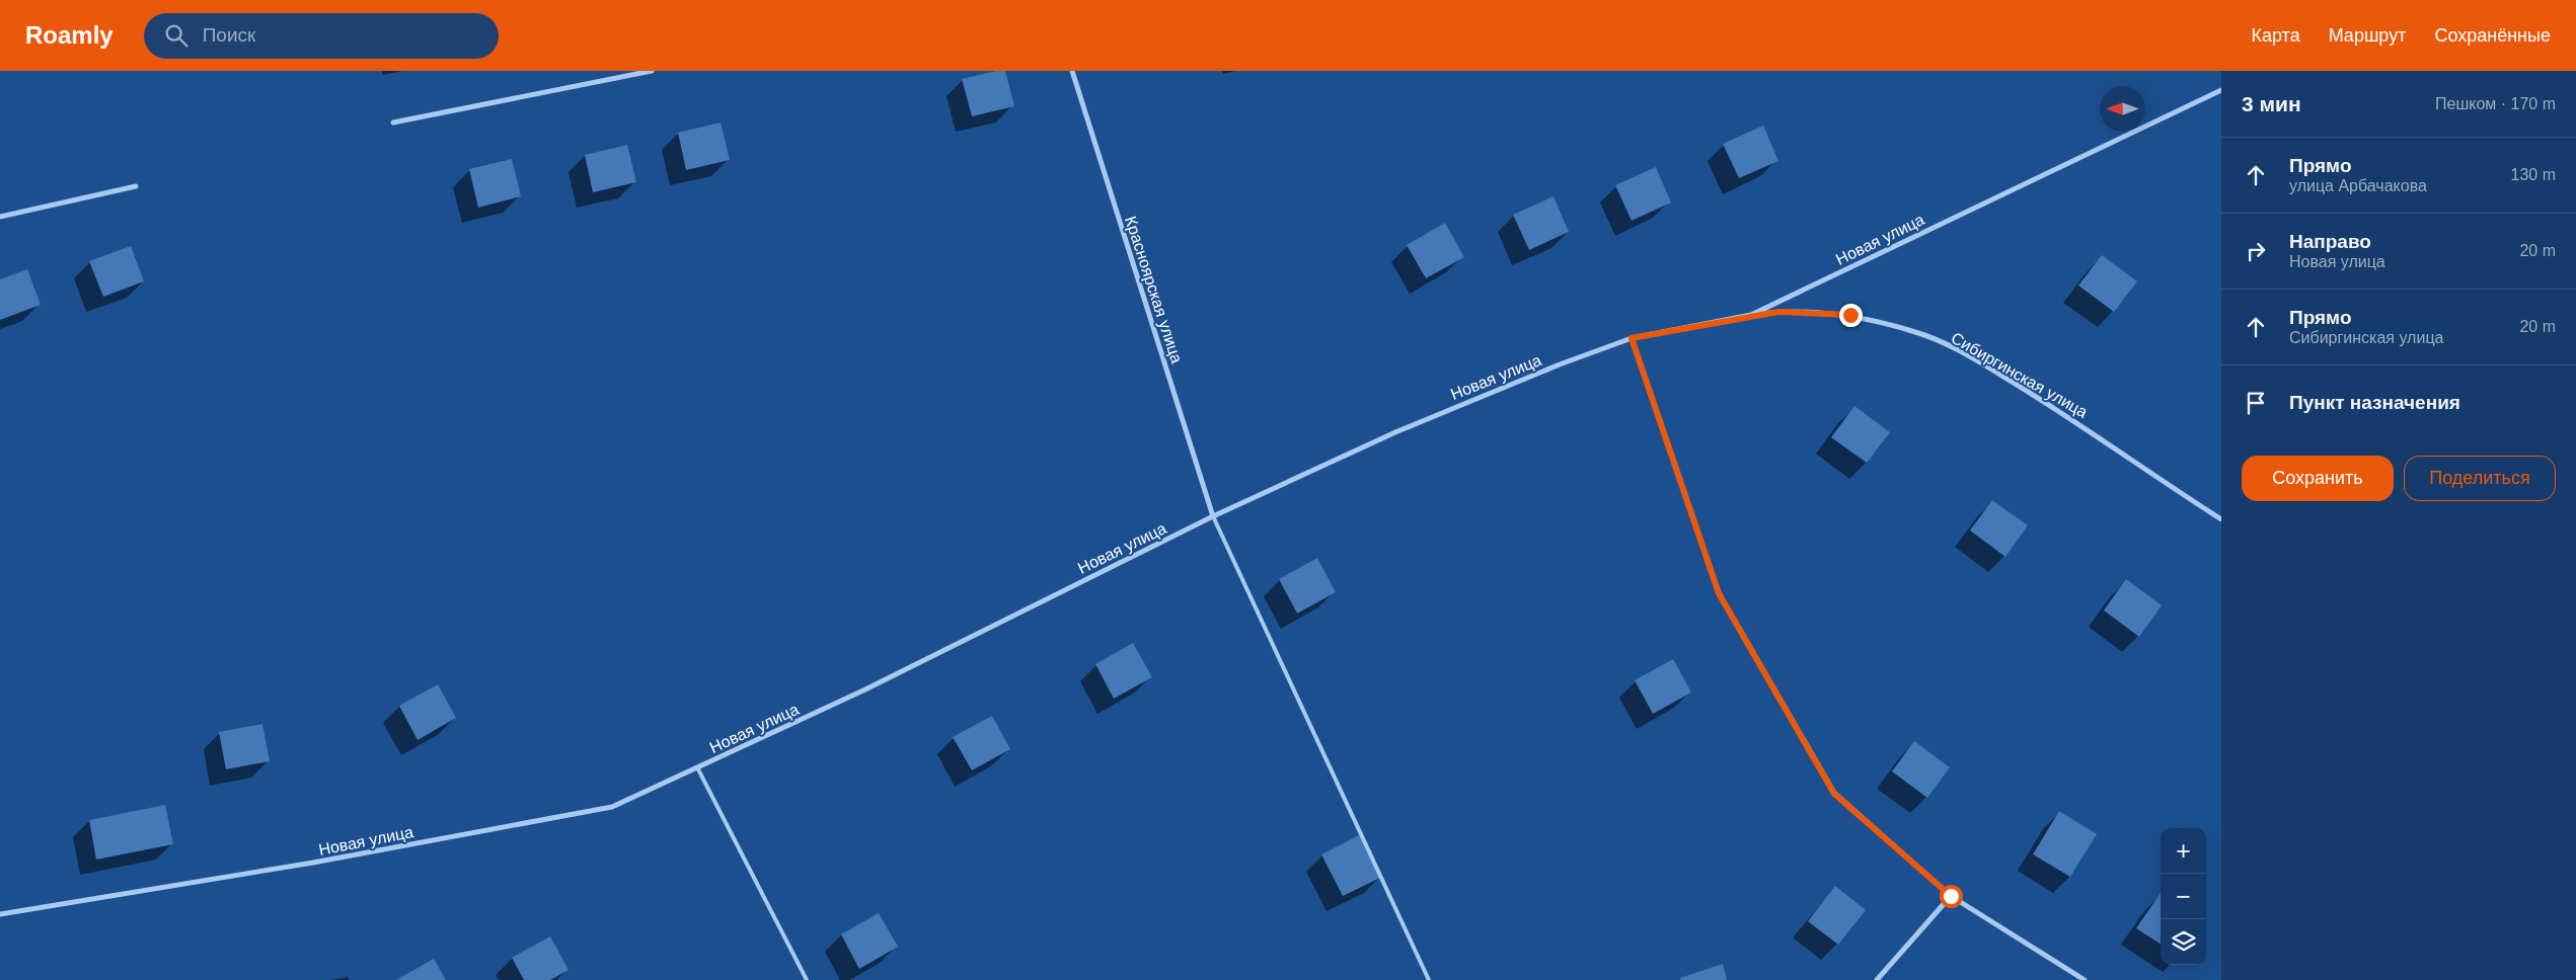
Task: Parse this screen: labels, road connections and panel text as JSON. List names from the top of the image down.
{
  "streets": {
    "street": ["Новая улица", "Красноярская улица", "Сибиргинская улица"]
  },
  "crossings": [
    ["Новая улица", "Красноярская улица"],
    ["Новая улица", "Сибиргинская улица"]
  ],
  "north": "left",
  "page": {
    "header": "Roamly",
    "search": "Поиск",
    "nav": ["Карта", "Маршрут", "Сохранённые"],
    "heading": ["3 мин", "Пешком · 170 m"],
    "list": [
      ["Прямо", "улица Арбачакова", "130 m"],
      ["Направо", "Новая улица", "20 m"],
      ["Прямо", "Сибиргинская улица", "20 m"],
      "Пункт назначения"
    ],
    "buttons": ["Сохранить", "Поделиться"],
    "map_buttons": ["+", "−"]
  }
}
